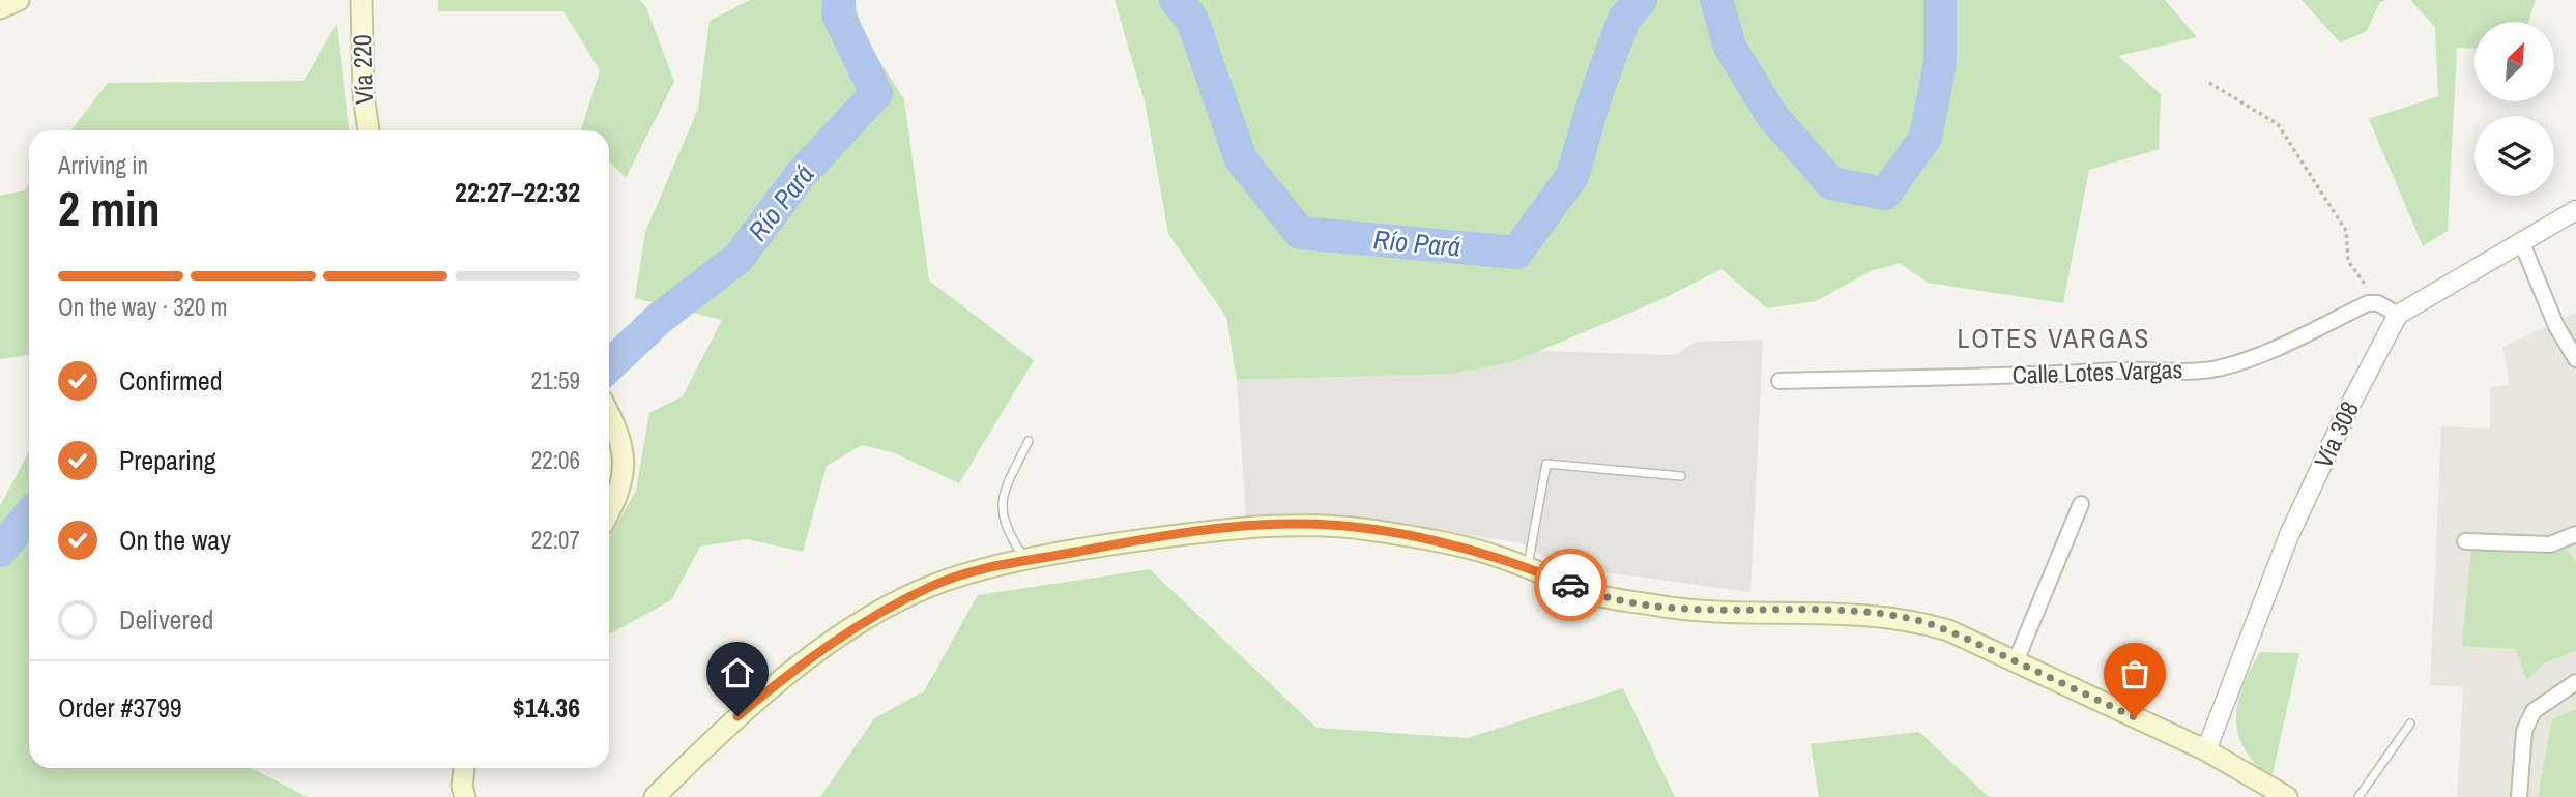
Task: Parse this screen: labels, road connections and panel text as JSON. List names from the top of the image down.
{
  "streets": {
    "main road": ["Vía 220"],
    "street": ["Calle Lotes Vargas", "Vía 308"]
  },
  "districts": ["LOTES VARGAS"],
  "water": ["Río Pará"],
  "north": "top right",
  "page": {
    "heading": ["2 min", "Arriving in", "22:27–22:32"],
    "panel": ["Order #3799", "$14.36"],
    "bar": "On the way · 320 m",
    "list": [
      ["Confirmed", "21:59"],
      ["Preparing", "22:06"],
      ["On the way", "22:07"],
      "Delivered"
    ]
  }
}
